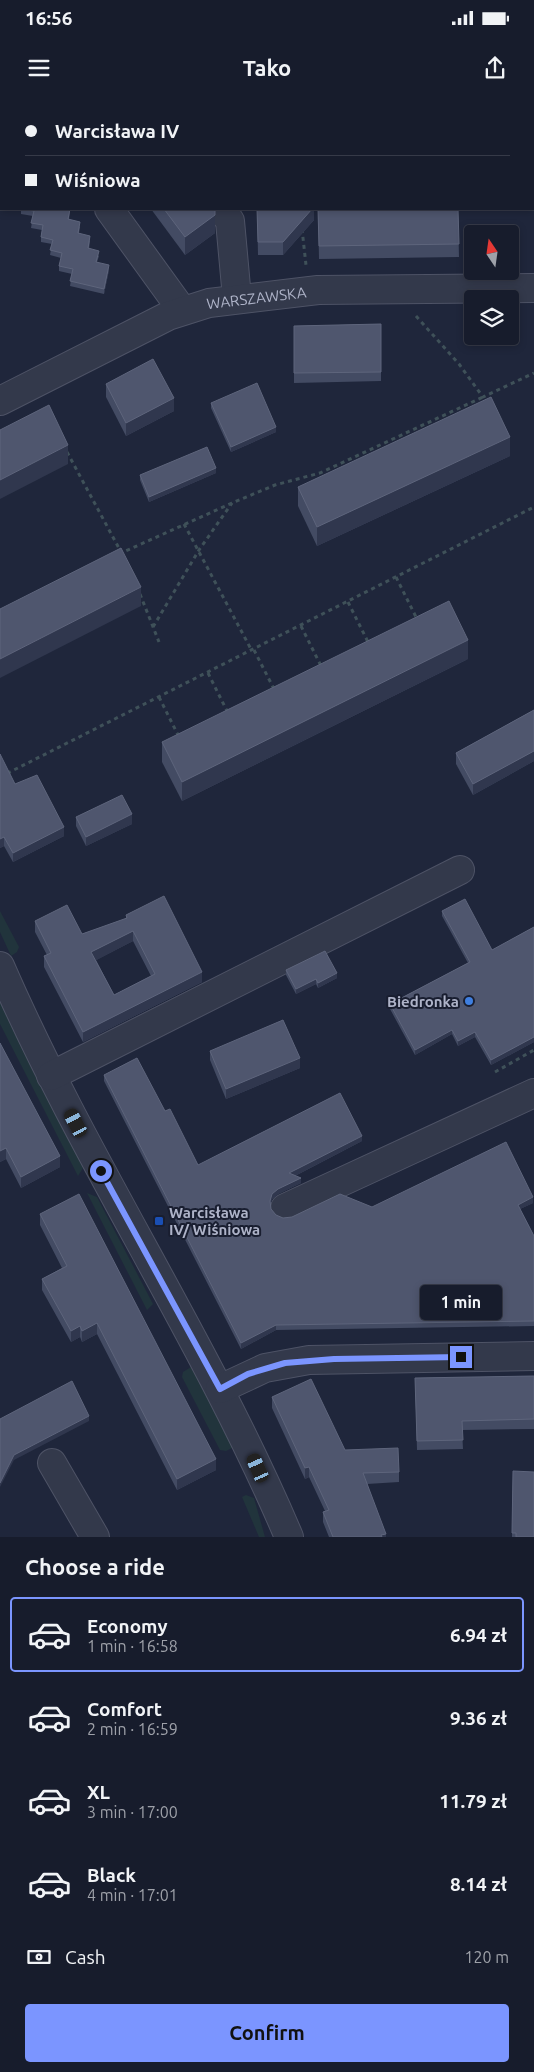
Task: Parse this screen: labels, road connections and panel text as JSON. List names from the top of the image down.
{
  "streets": {
    "street": ["WARSZAWSKA"]
  },
  "places": {
    "other": ["Biedronka"],
    "transit": ["Warcisława IV/ Wiśniowa"]
  },
  "north": "top",
  "page": {
    "status": "16:56",
    "header": "Tako",
    "banner": ["Warcisława IV", "Wiśniowa"],
    "bubble": "1 min",
    "heading": "Choose a ride",
    "list": [
      {
        "name": "Economy",
        "note": "1 min · 16:58",
        "value": "6.94 zł"
      },
      {
        "name": "Comfort",
        "note": "2 min · 16:59",
        "value": "9.36 zł"
      },
      {
        "name": "XL",
        "note": "3 min · 17:00",
        "value": "11.79 zł"
      },
      {
        "name": "Black",
        "note": "4 min · 17:01",
        "value": "8.14 zł"
      }
    ],
    "pay": ["Cash", "120 m"],
    "buttons": "Confirm"
  }
}
